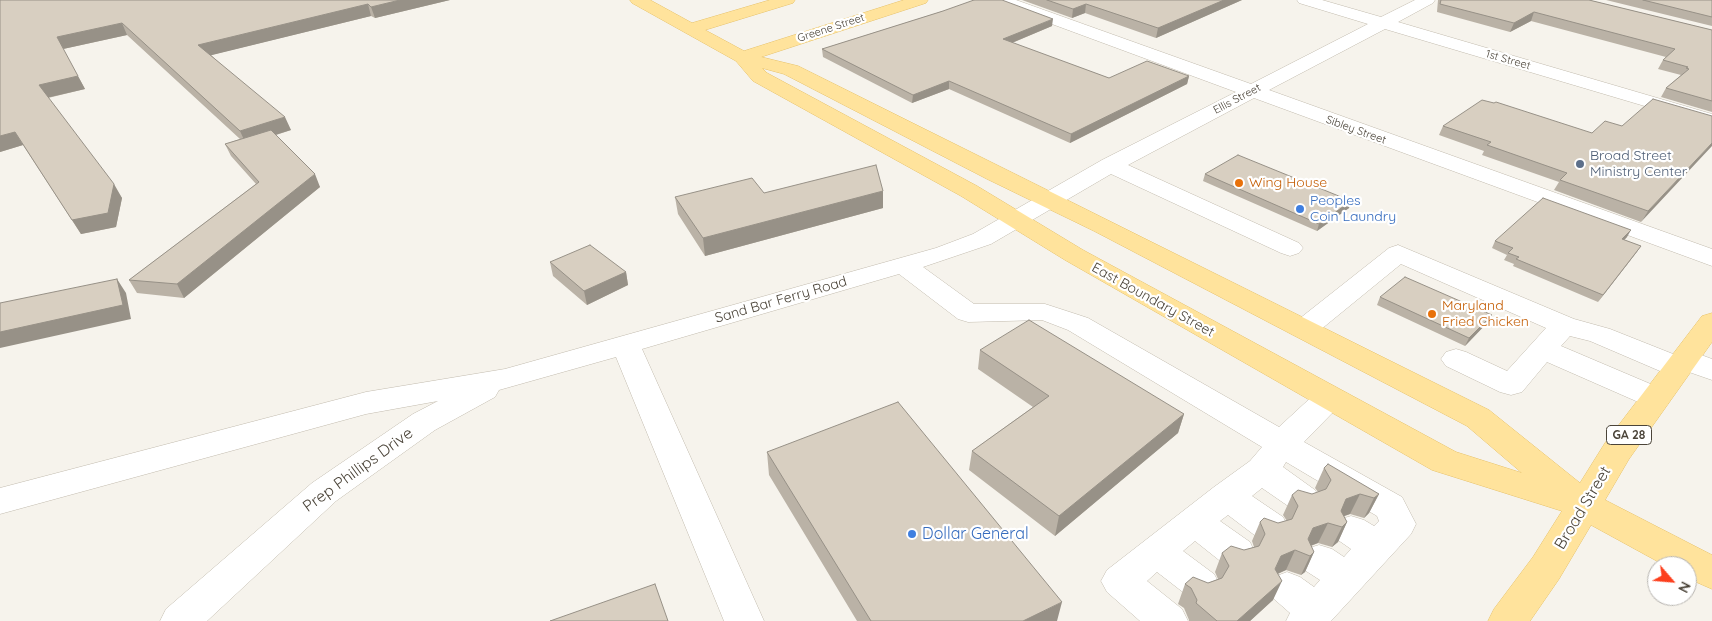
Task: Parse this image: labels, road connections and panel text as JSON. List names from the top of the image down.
{
  "streets": {
    "main road": [
      "Greene Street",
      "East Boundary Street",
      "GA 28",
      "Broad Street"
    ],
    "street": [
      "1st Street",
      "Ellis Street",
      "Sibley Street",
      "Sand Bar Ferry Road",
      "Prep Phillips Drive"
    ]
  },
  "crossings": [
    ["Greene Street", "East Boundary Street"],
    ["1st Street", "Ellis Street"],
    ["Ellis Street", "Sibley Street"],
    ["Ellis Street", "Sand Bar Ferry Road"],
    ["Ellis Street", "East Boundary Street"],
    ["Sand Bar Ferry Road", "East Boundary Street"],
    ["Sand Bar Ferry Road", "Prep Phillips Drive"],
    ["East Boundary Street", "Broad Street"]
  ],
  "places": [
    "Broad Street Ministry Center",
    "Wing House",
    "Peoples Coin Laundry",
    "Maryland Fried Chicken",
    "Dollar General"
  ],
  "north": "bottom right"
}
